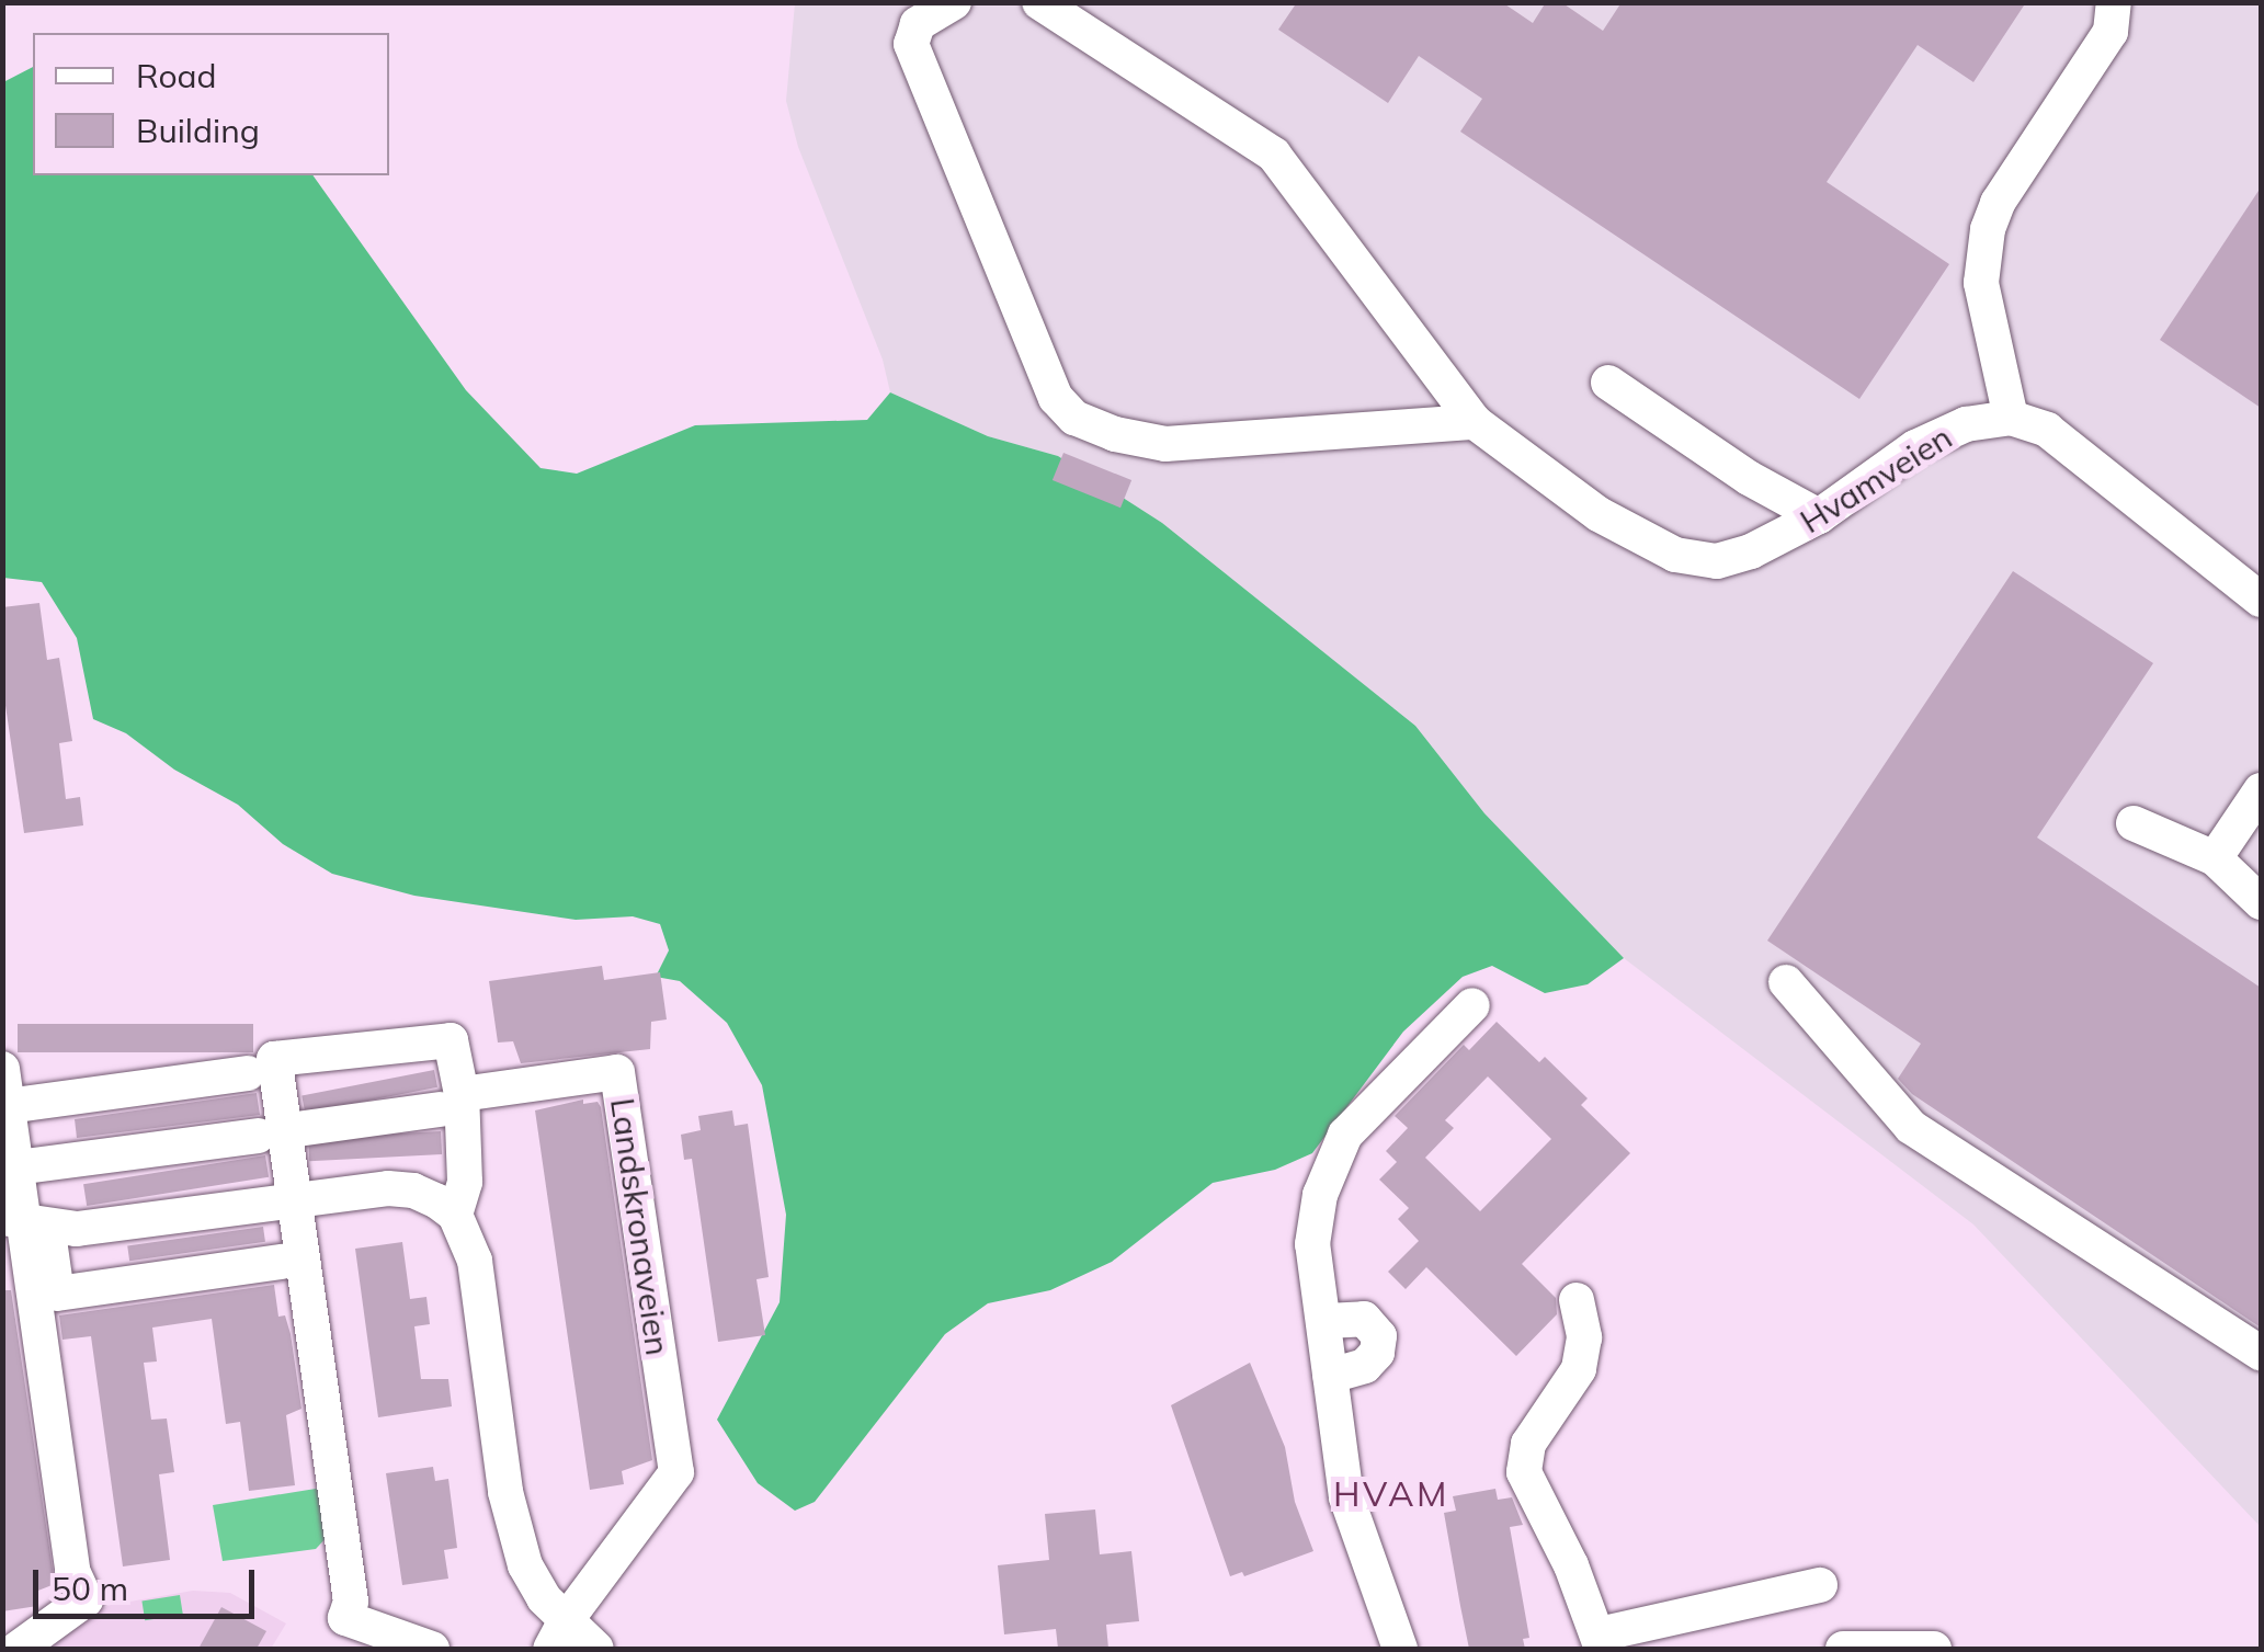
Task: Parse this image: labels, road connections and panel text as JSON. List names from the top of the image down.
{
  "streets": {
    "street": ["Hvamveien", "Landskronaveien"]
  },
  "districts": ["HVAM"],
  "legend": ["Road", "Building"],
  "scale_bar": "50 m"
}
